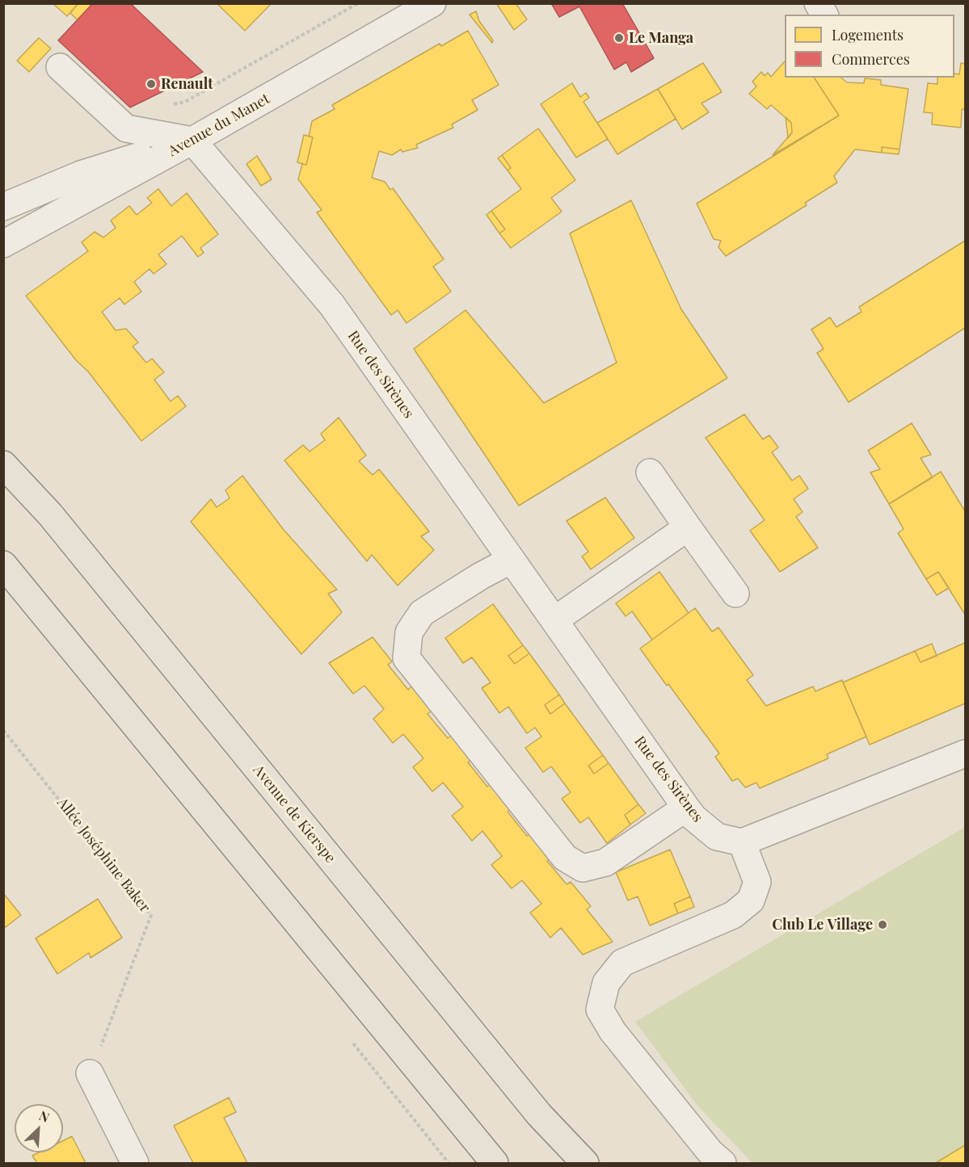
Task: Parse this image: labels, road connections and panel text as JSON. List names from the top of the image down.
{
  "streets": {
    "main road": ["Avenue de Kierspe"],
    "street": ["Avenue du Manet", "Rue des Sirènes"],
    "path": ["Allée Joséphine Baker"]
  },
  "crossings": [
    ["Avenue du Manet", "Rue des Sirènes"]
  ],
  "places": ["Le Manga", "Renault", "Club Le Village"],
  "legend": ["Logements", "Commerces"],
  "north": "top right"
}
